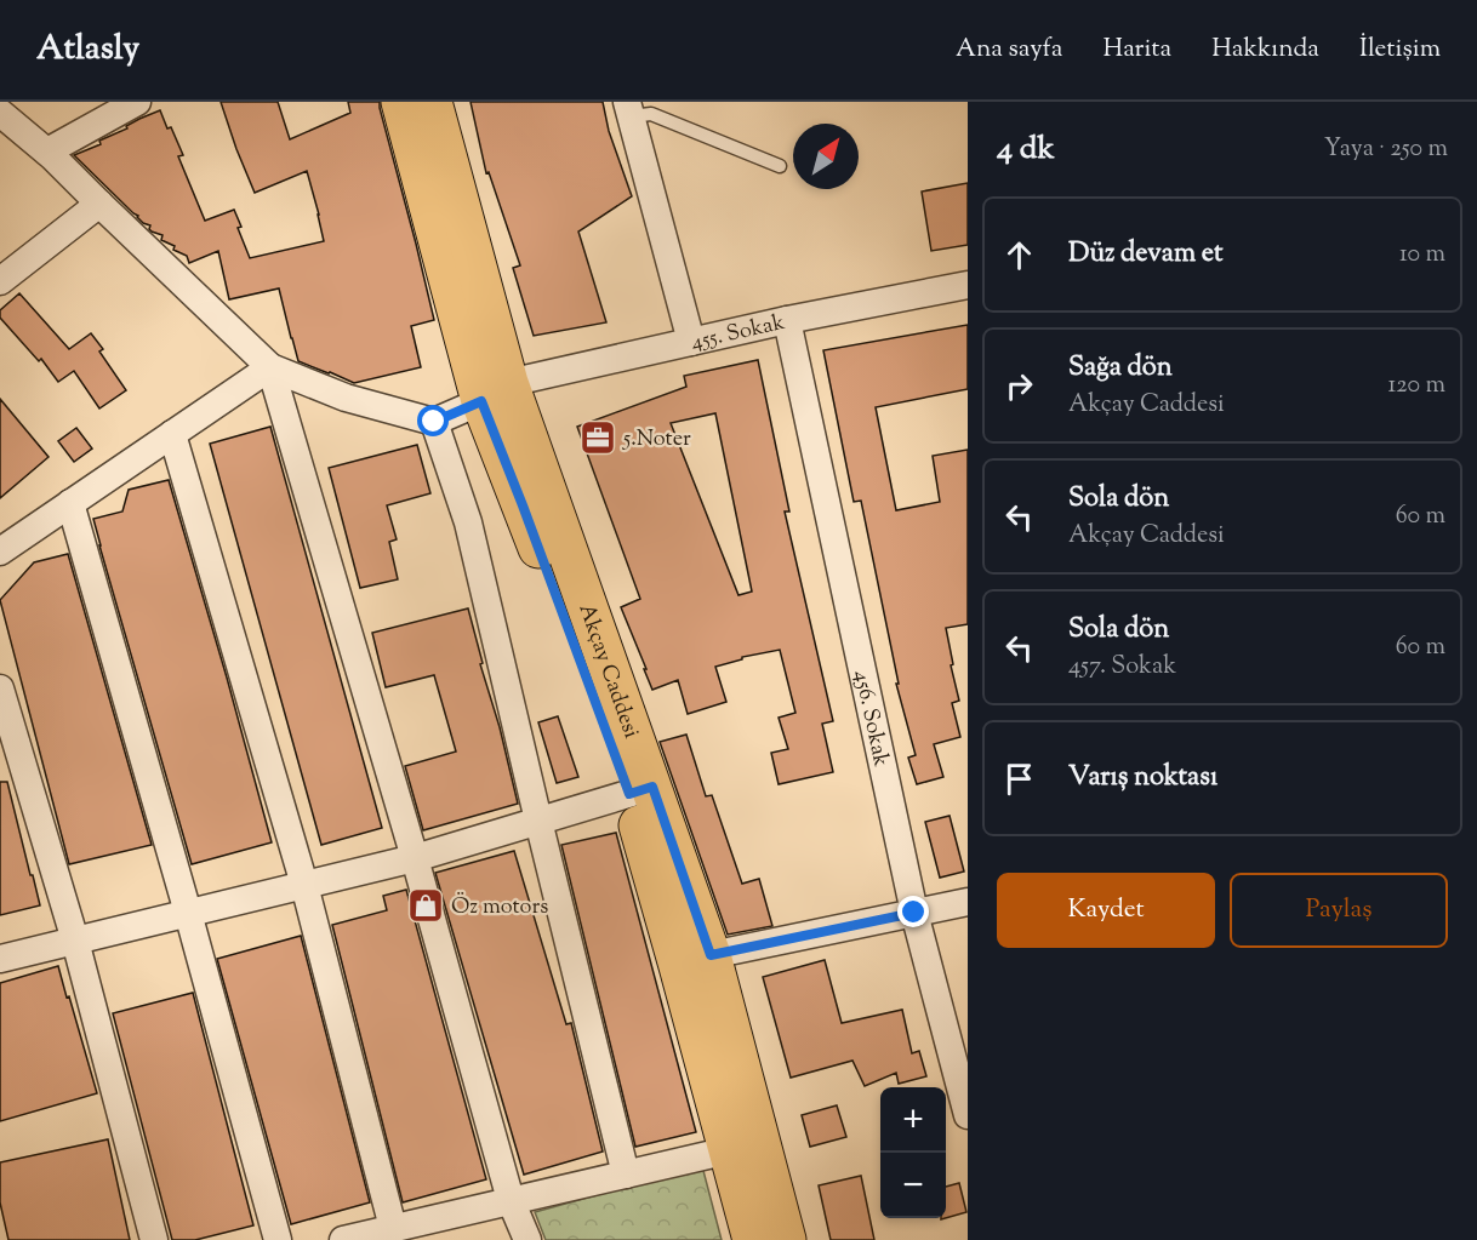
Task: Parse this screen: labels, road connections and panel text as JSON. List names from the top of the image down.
{
  "streets": {
    "main road": ["Akçay Caddesi"],
    "street": ["455. Sokak", "456. Sokak"]
  },
  "crossings": [
    ["455. Sokak", "Akçay Caddesi"],
    ["455. Sokak", "456. Sokak"]
  ],
  "places": {
    "office": ["5.Noter"],
    "shop": ["Öz motors"]
  },
  "north": "top right",
  "page": {
    "header": "Atlasly",
    "nav": [
      "Ana sayfa",
      "Harita",
      "Hakkında",
      "İletişim"
    ],
    "heading": ["4 dk", "Yaya · 250 m"],
    "list": [
      ["Düz devam et", "10 m"],
      ["Sağa dön", "Akçay Caddesi", "120 m"],
      ["Sola dön", "Akçay Caddesi", "60 m"],
      ["Sola dön", "457. Sokak", "60 m"],
      "Varış noktası"
    ],
    "buttons": ["Kaydet", "Paylaş"],
    "map_buttons": ["+", "−"]
  }
}
